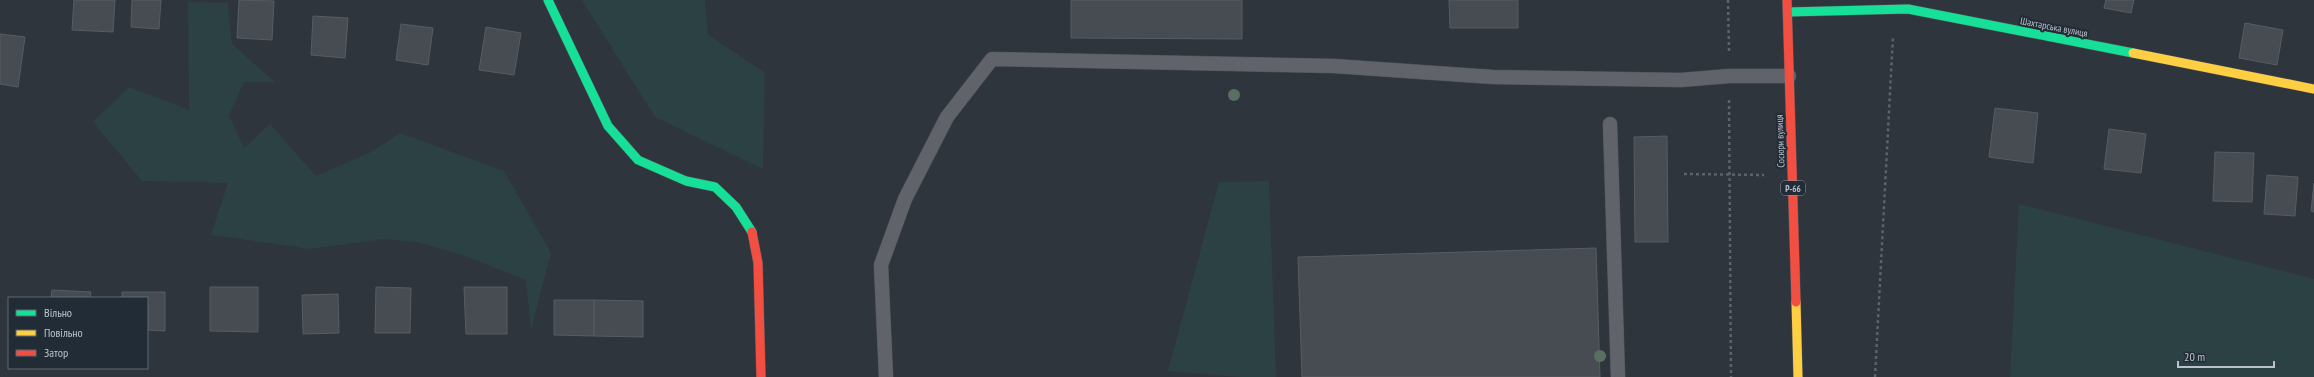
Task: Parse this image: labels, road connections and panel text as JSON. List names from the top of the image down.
{
  "streets": {
    "street": ["Шахтарська вулиця", "Сосюри вулиця", "Р-66"]
  },
  "crossings": [
    ["Шахтарська вулиця", "Сосюри вулиця"]
  ],
  "legend": ["Вільно", "Повільно", "Затор"],
  "scale_bar": "20 m"
}
